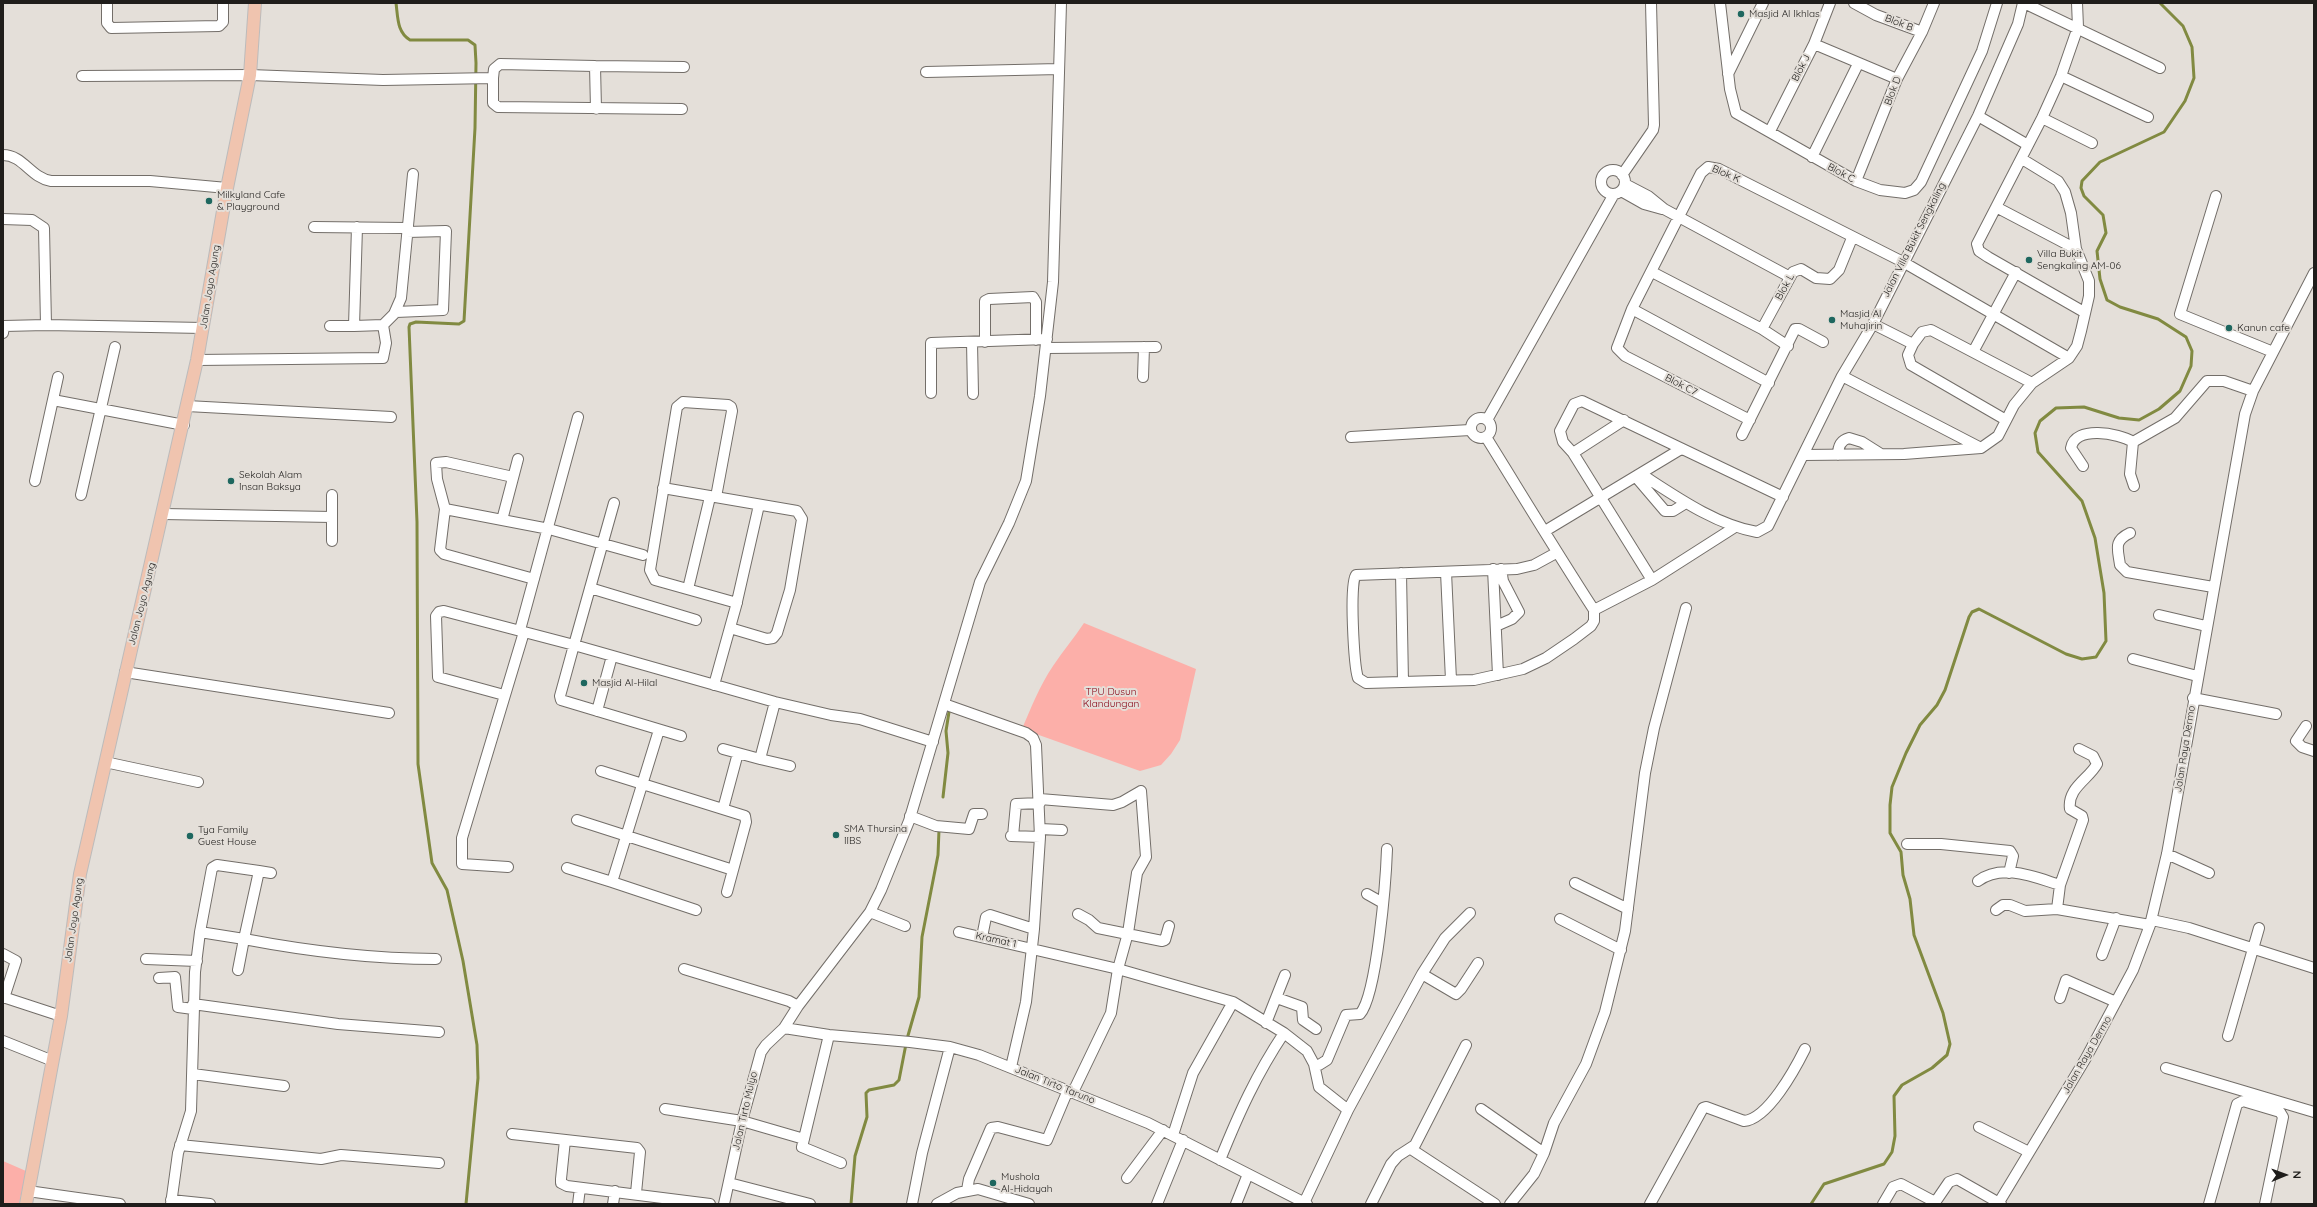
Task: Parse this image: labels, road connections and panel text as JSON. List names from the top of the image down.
{
  "streets": {
    "main road": ["Jalan Joyo Agung"],
    "street": [
      "Blok B",
      "Blok J",
      "Blok D",
      "Blok C",
      "Blok K",
      "Jalan Villa Bukit Sengkaling",
      "Blok L",
      "Blok C7",
      "Jalan Raya Dermo",
      "Kramat 1",
      "Jalan Tirto Taruno",
      "Jalan Tirto Mulyo"
    ]
  },
  "crossings": [
    ["Blok B", "Blok D"],
    ["Blok J", "Blok C"],
    ["Blok D", "Blok C"],
    ["Blok K", "Jalan Villa Bukit Sengkaling"],
    ["Blok K", "Blok L"],
    ["Blok K", "Blok C7"],
    ["Jalan Tirto Taruno", "Jalan Tirto Mulyo"]
  ],
  "parks": ["TPU Dusun Klandungan"],
  "places": [
    "Masjid Al Ikhlas",
    "Milkyland Cafe & Playground",
    "Villa Bukit Sengkaling AM-06",
    "Masjid Al Muhajirin",
    "Kanun cafe",
    "Sekolah Alam Insan Baksya",
    "Masjid Al-Hilal",
    "SMA Thursina IIBS",
    "Tya Family Guest House",
    "Mushola Al-Hidayah"
  ],
  "north": "right"
}
